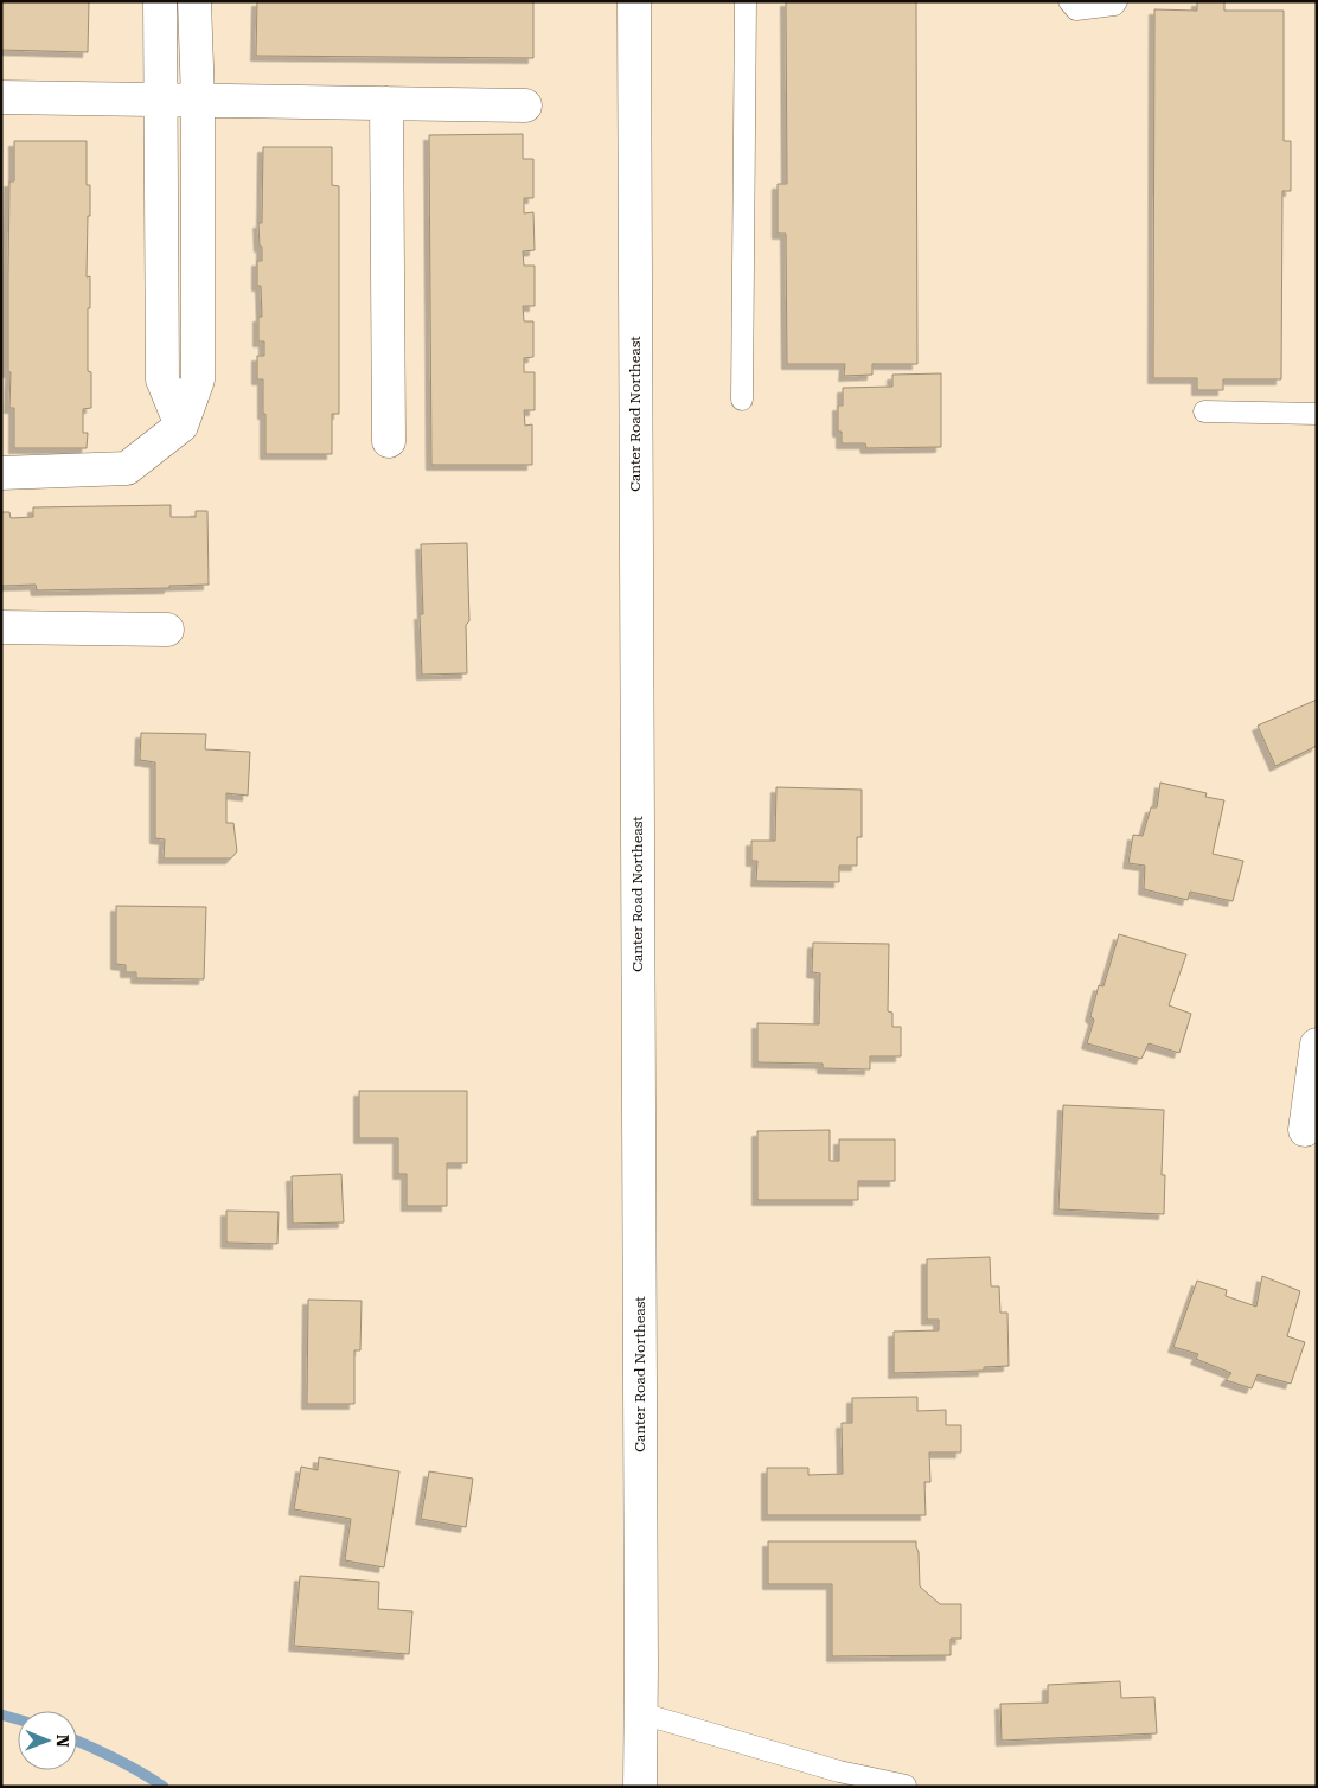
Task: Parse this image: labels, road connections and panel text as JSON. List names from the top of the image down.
{
  "streets": {
    "street": ["Canter Road Northeast"]
  },
  "north": "right"
}
